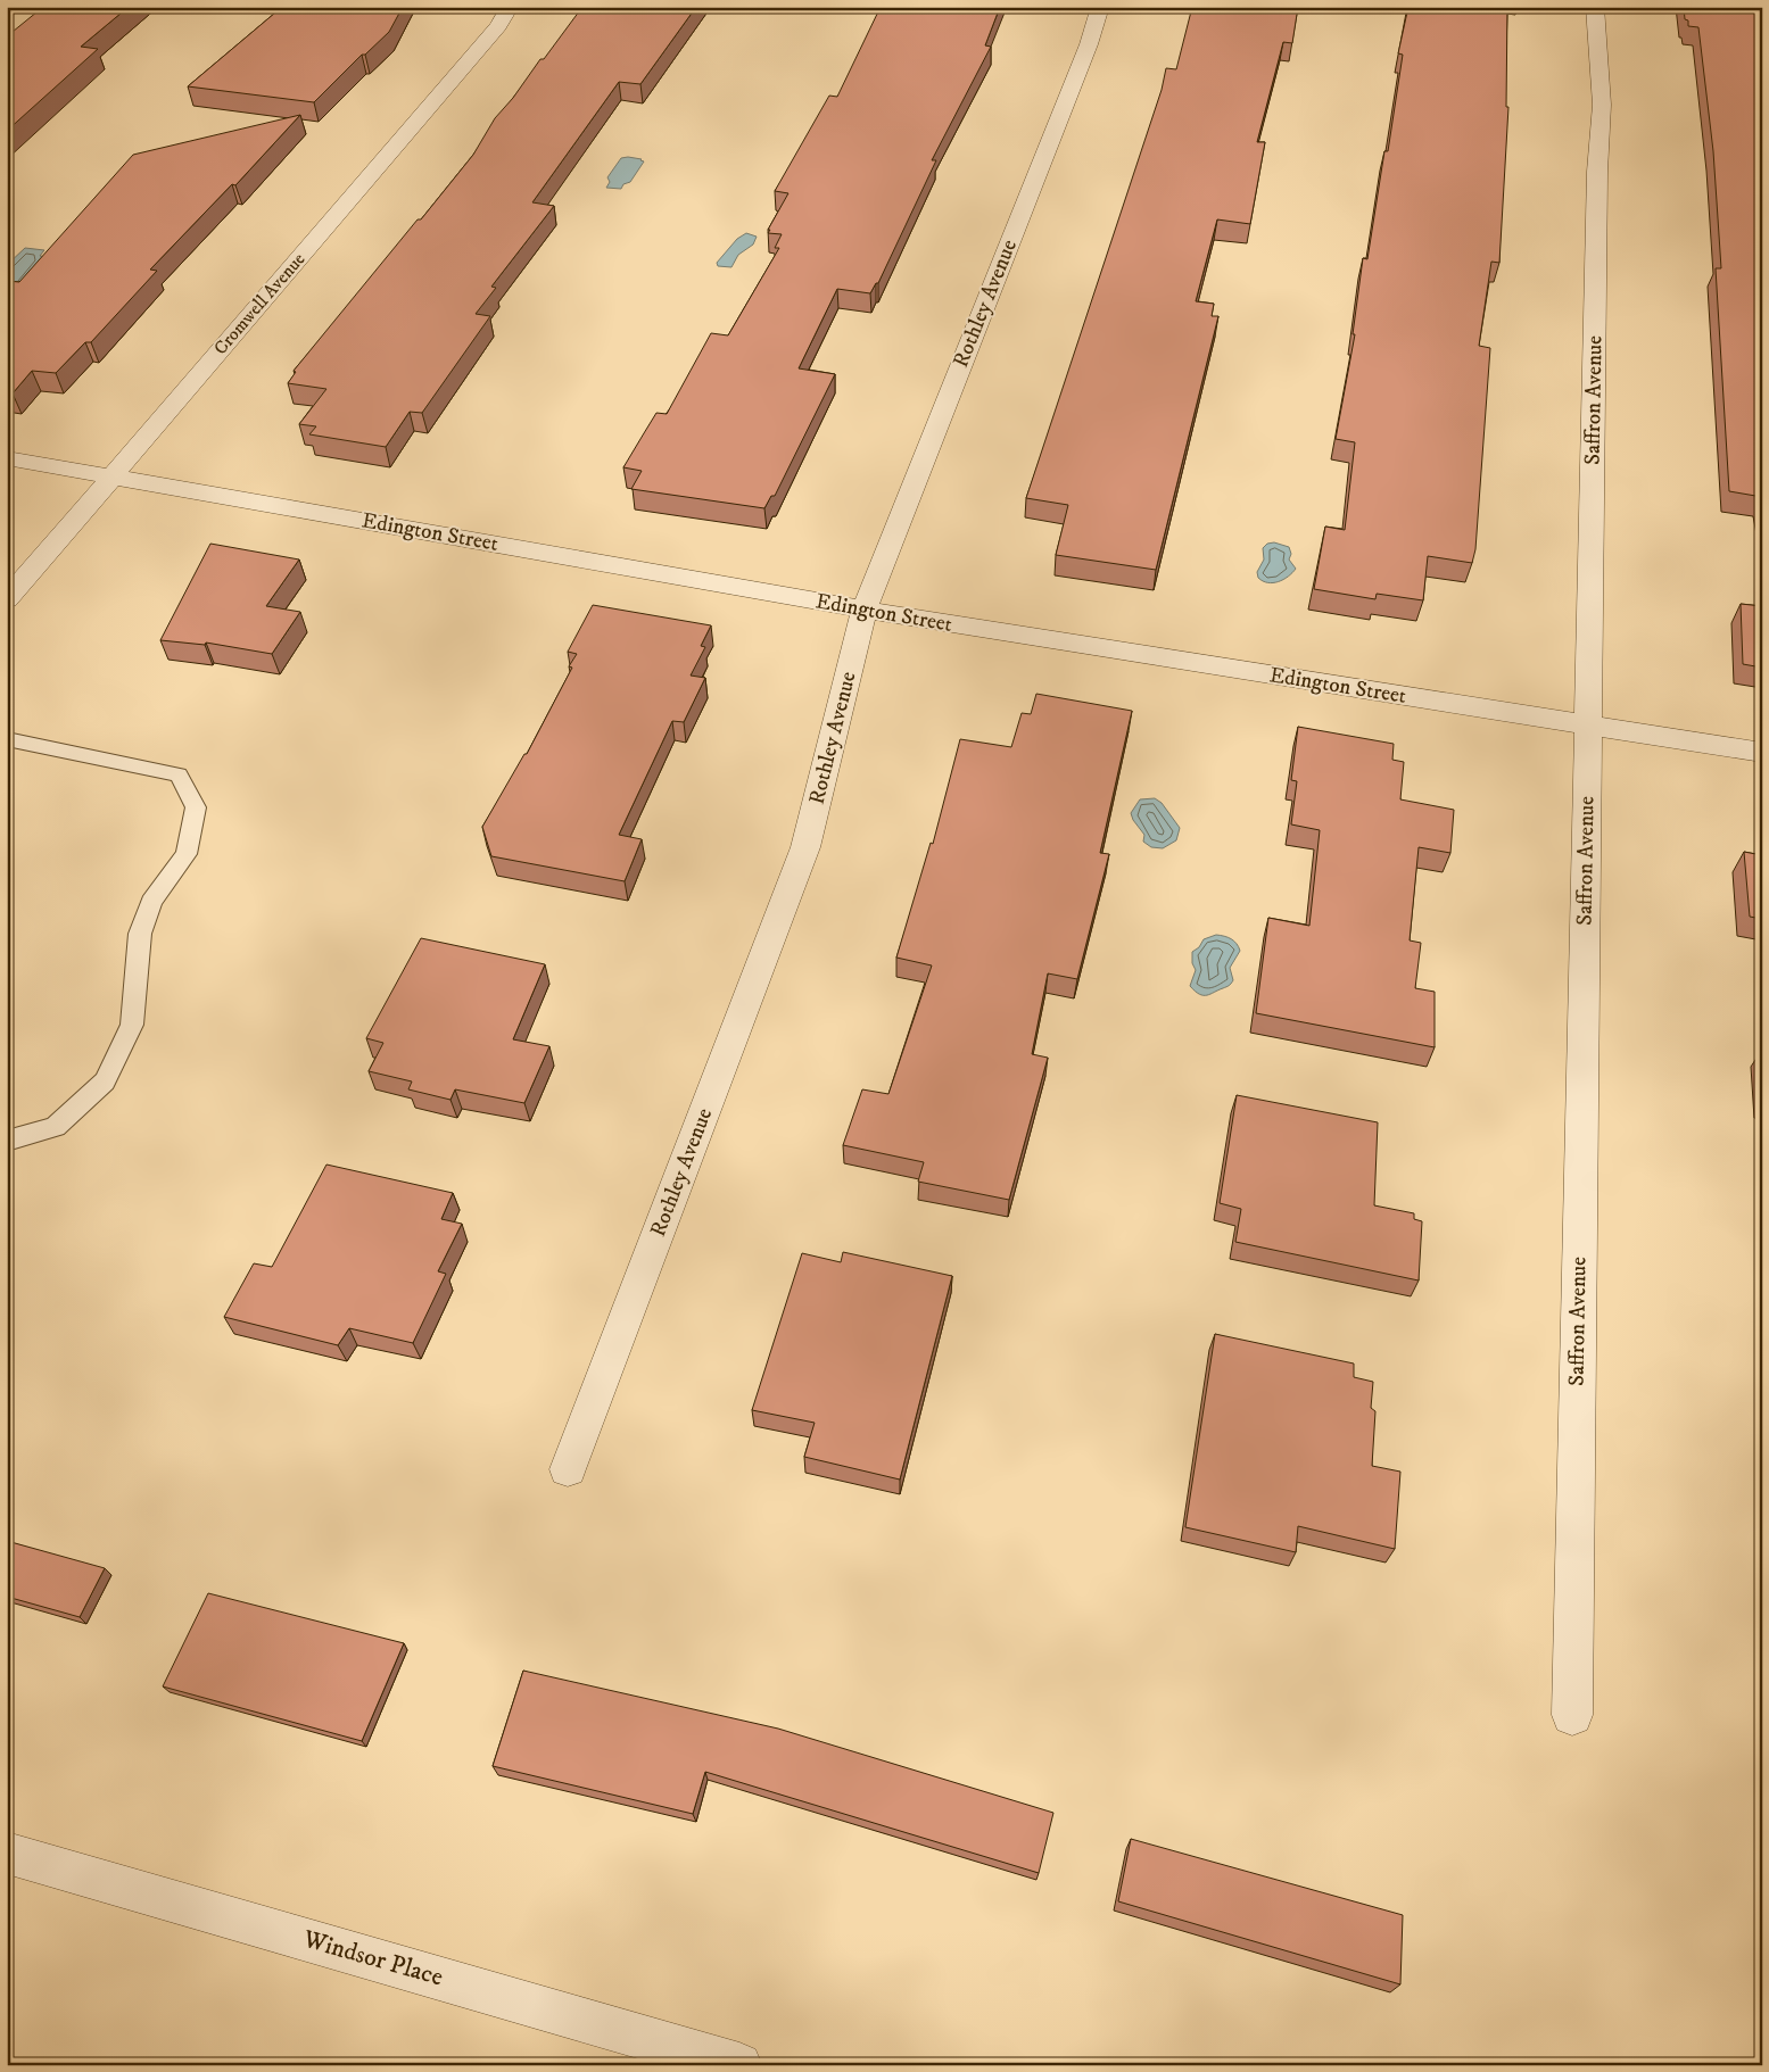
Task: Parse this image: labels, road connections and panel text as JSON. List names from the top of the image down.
{
  "streets": {
    "street": [
      "Cromwell Avenue",
      "Rothley Avenue",
      "Saffron Avenue",
      "Edington Street",
      "Windsor Place"
    ]
  },
  "crossings": [
    ["Cromwell Avenue", "Edington Street"],
    ["Rothley Avenue", "Edington Street"],
    ["Saffron Avenue", "Edington Street"]
  ]
}
